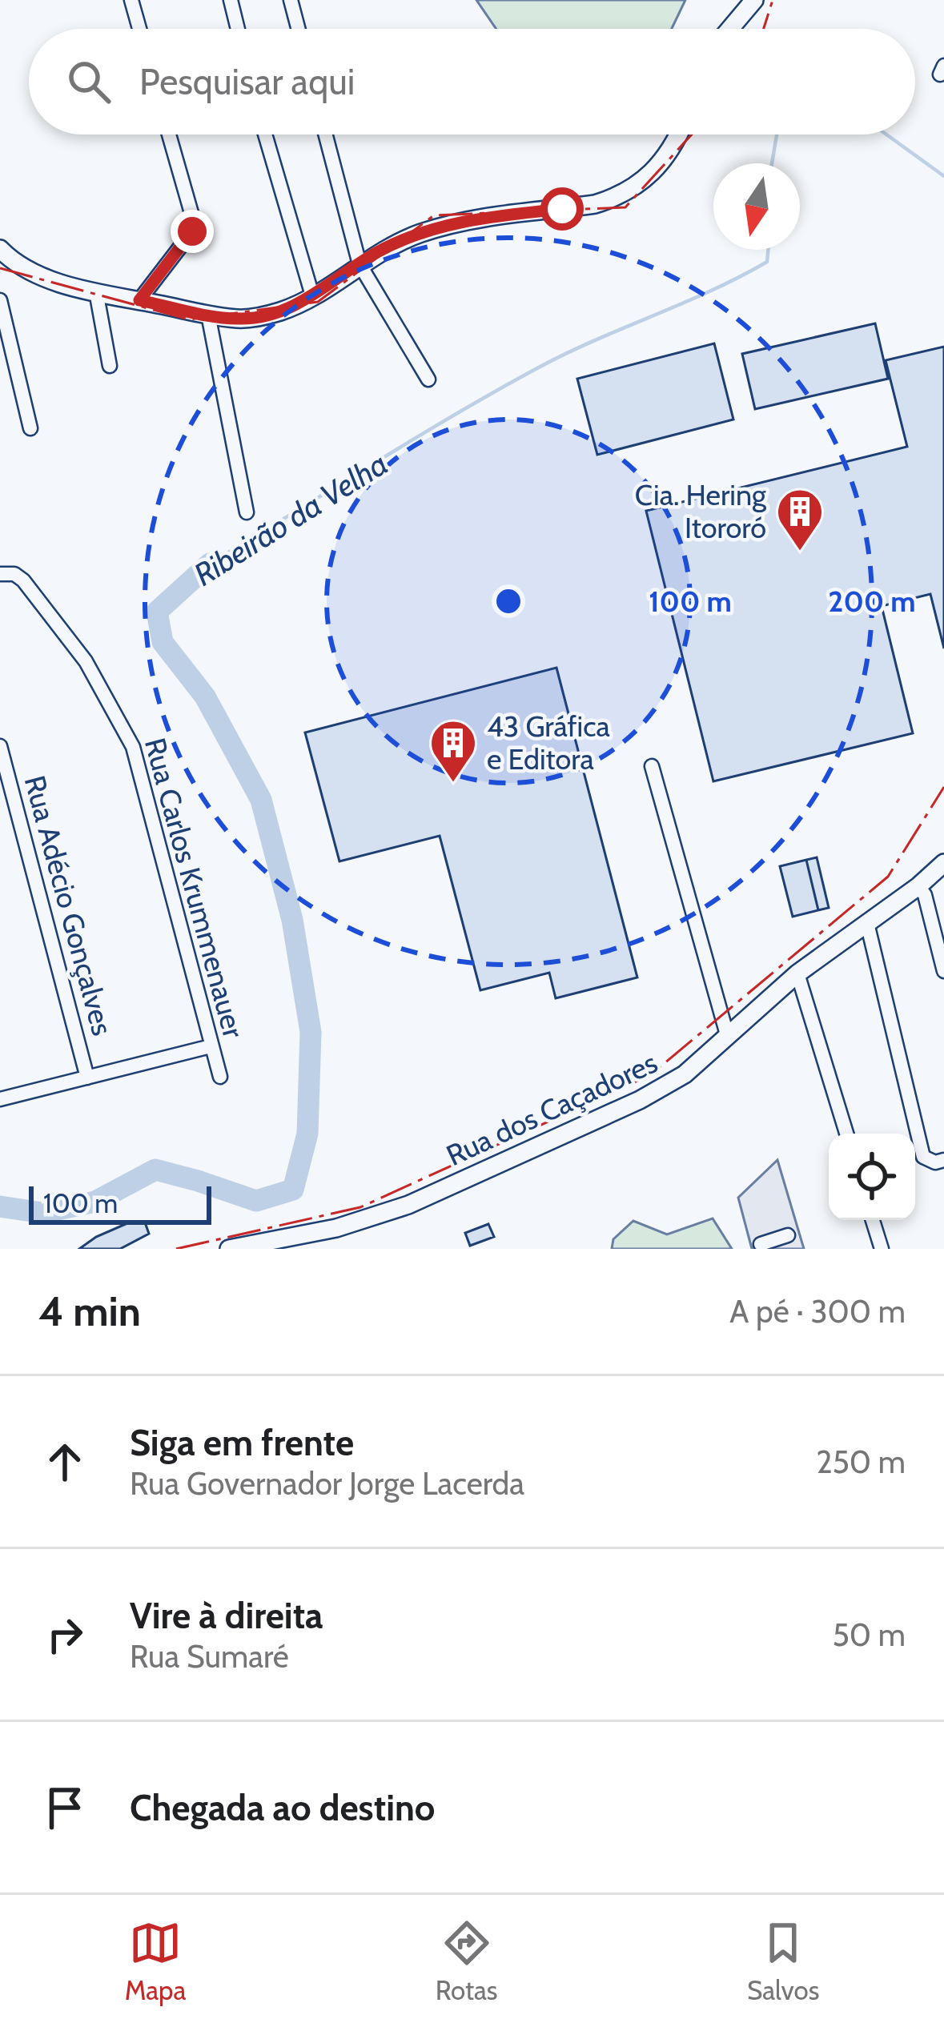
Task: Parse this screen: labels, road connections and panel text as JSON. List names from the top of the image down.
{
  "streets": {
    "main road": ["Rua dos Caçadores"],
    "street": ["Rua Carlos Krummenauer", "Rua Adécio Gonçalves"]
  },
  "water": ["Ribeirão da Velha"],
  "places": {
    "building": ["Cia. Hering Itororó", "43 Gráfica e Editora"]
  },
  "scale_bar": "100 m",
  "north": "bottom",
  "page": {
    "search": "Pesquisar aqui",
    "scale": "100 m",
    "heading": ["4 min", "A pé · 300 m"],
    "list": [
      ["Siga em frente", "Rua Governador Jorge Lacerda", "250 m"],
      ["Vire à direita", "Rua Sumaré", "50 m"],
      "Chegada ao destino"
    ],
    "nav": ["Mapa", "Rotas", "Salvos"]
  },
  "rings": ["100 m", "200 m"]
}
